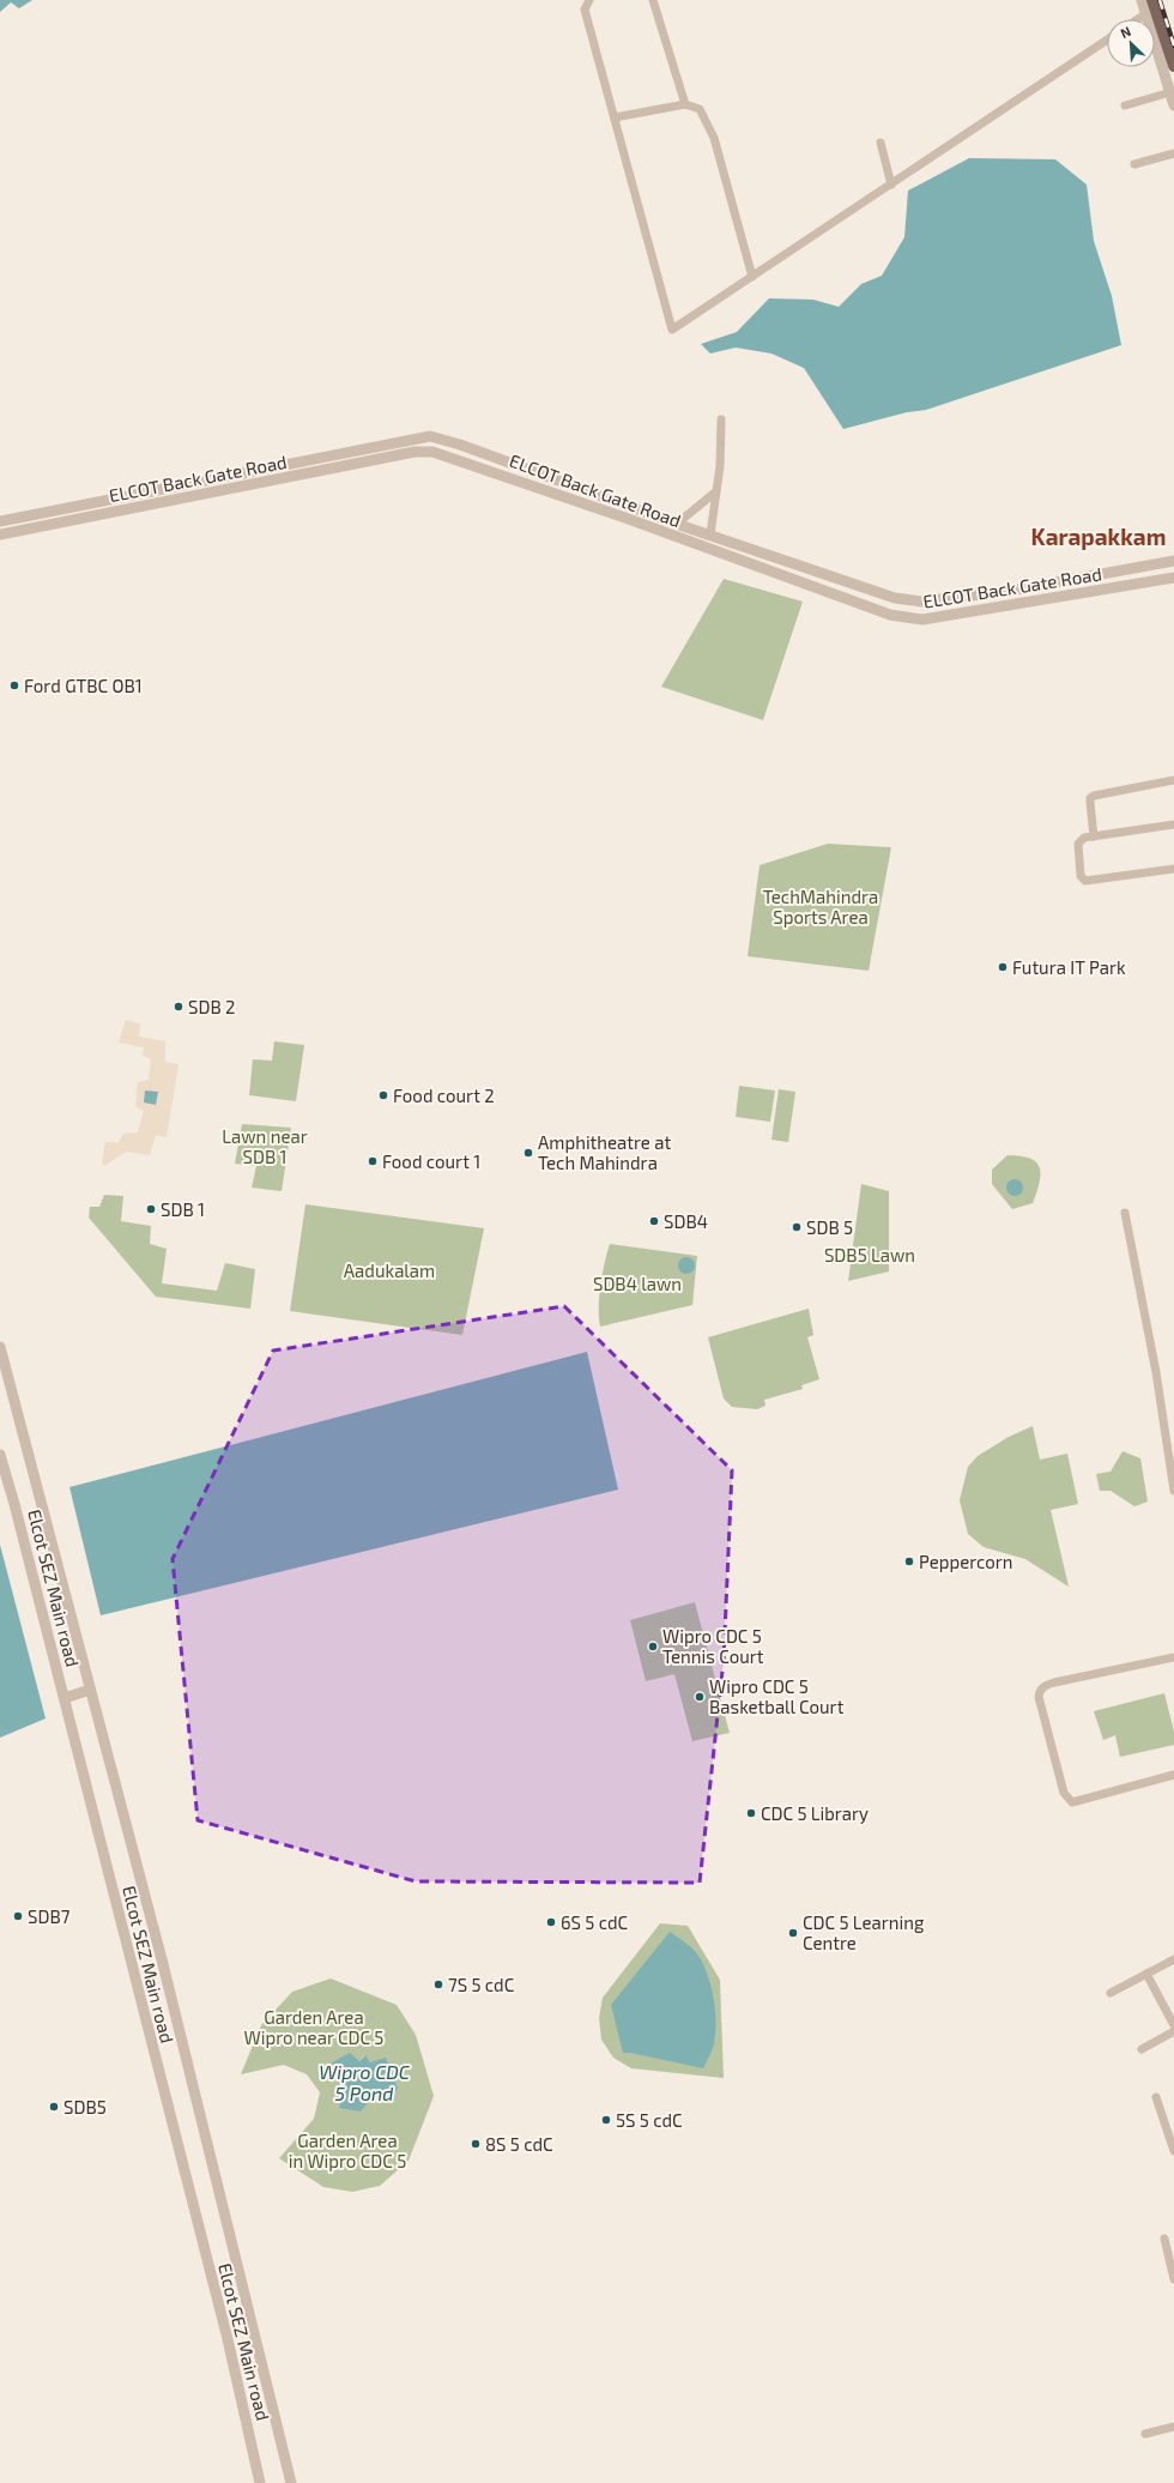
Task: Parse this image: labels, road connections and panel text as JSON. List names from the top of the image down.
{
  "streets": {
    "street": ["ELCOT Back Gate Road", "Elcot SEZ Main road"]
  },
  "districts": ["Karapakkam"],
  "water": ["Wipro CDC 5 Pond"],
  "parks": [
    "TechMahindra Sports Area",
    "Lawn near SDB 1",
    "SDB5 Lawn",
    "Aadukalam",
    "SDB4 lawn",
    "Garden Area Wipro near CDC 5",
    "Garden Area in Wipro CDC 5"
  ],
  "places": [
    "Ford GTBC OB1",
    "Futura IT Park",
    "SDB 2",
    "Food court 2",
    "Amphitheatre at Tech Mahindra",
    "Food court 1",
    "SDB 1",
    "SDB4",
    "SDB 5",
    "Peppercorn",
    "Wipro CDC 5 Tennis Court",
    "Wipro CDC 5 Basketball Court",
    "CDC 5 Library",
    "SDB7",
    "6S 5 cdC",
    "CDC 5 Learning Centre",
    "7S 5 cdC",
    "SDB5",
    "5S 5 cdC",
    "8S 5 cdC"
  ],
  "north": "top left"
}
